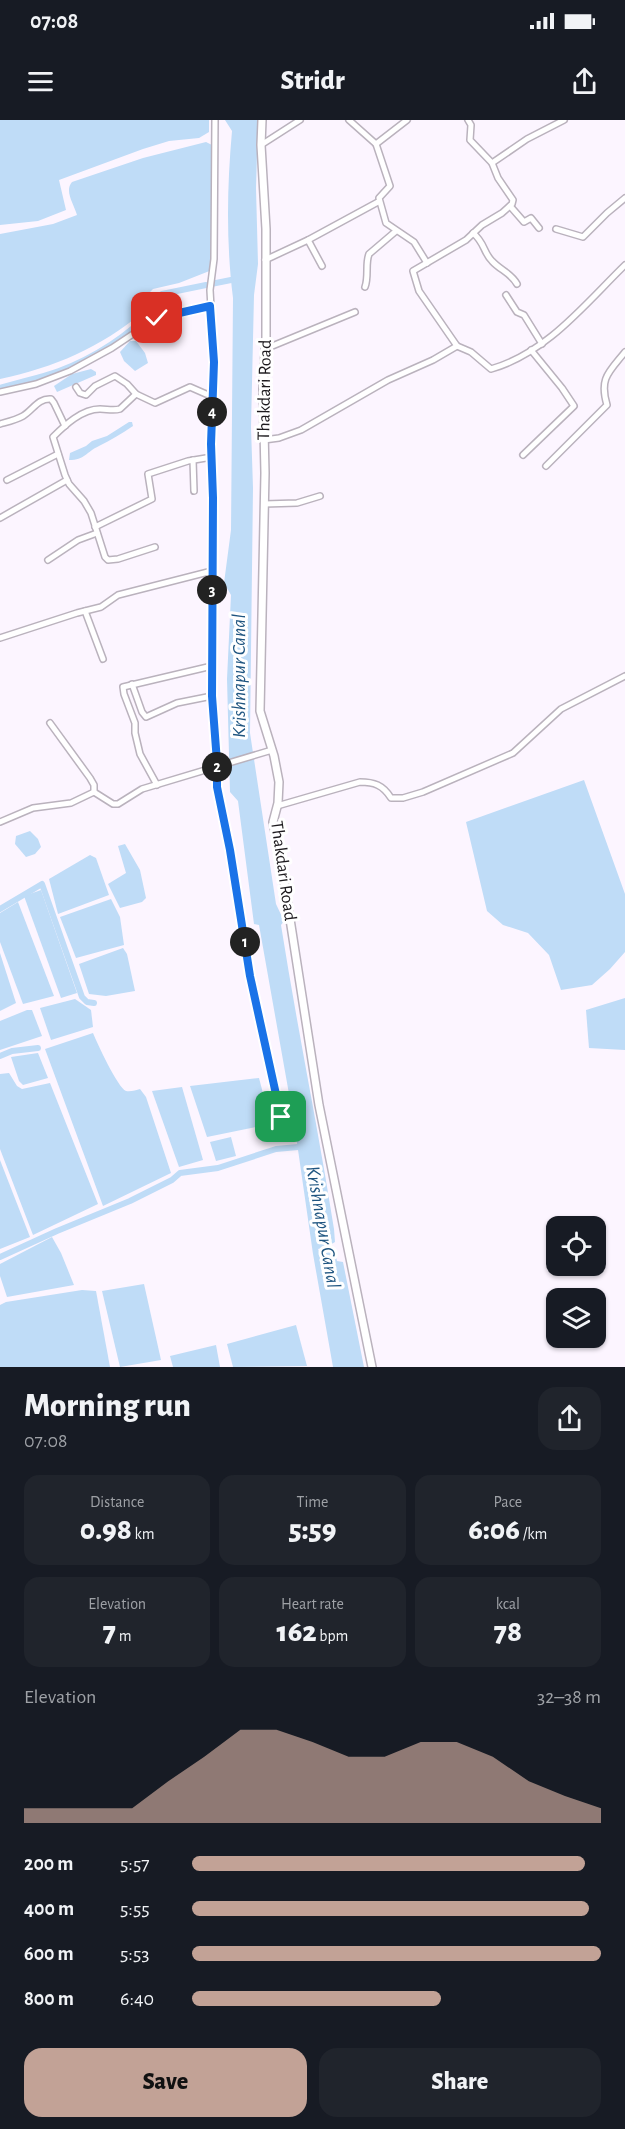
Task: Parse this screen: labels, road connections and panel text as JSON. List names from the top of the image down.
{
  "streets": {
    "street": ["Thakdari Road"]
  },
  "water": ["Krishnapur Canal"],
  "page": {
    "status": "07:08",
    "header": "Stridr",
    "pins": [
      "4",
      "3",
      "2",
      "1"
    ],
    "heading": ["Morning run", "07:08"],
    "stats": [
      ["Distance", "0.98 km"],
      ["Time", "5:59"],
      ["Pace", "6:06 /km"],
      ["Elevation", "7 m"],
      ["Heart rate", "162 bpm"],
      ["kcal", "78"]
    ],
    "chart": ["Elevation", "32–38 m"],
    "list": [
      {
        "name": "200 m",
        "note": "5:57"
      },
      {
        "name": "400 m",
        "note": "5:55"
      },
      {
        "name": "600 m",
        "note": "5:53"
      },
      {
        "name": "800 m",
        "note": "6:40"
      }
    ],
    "buttons": ["Save", "Share"]
  }
}
